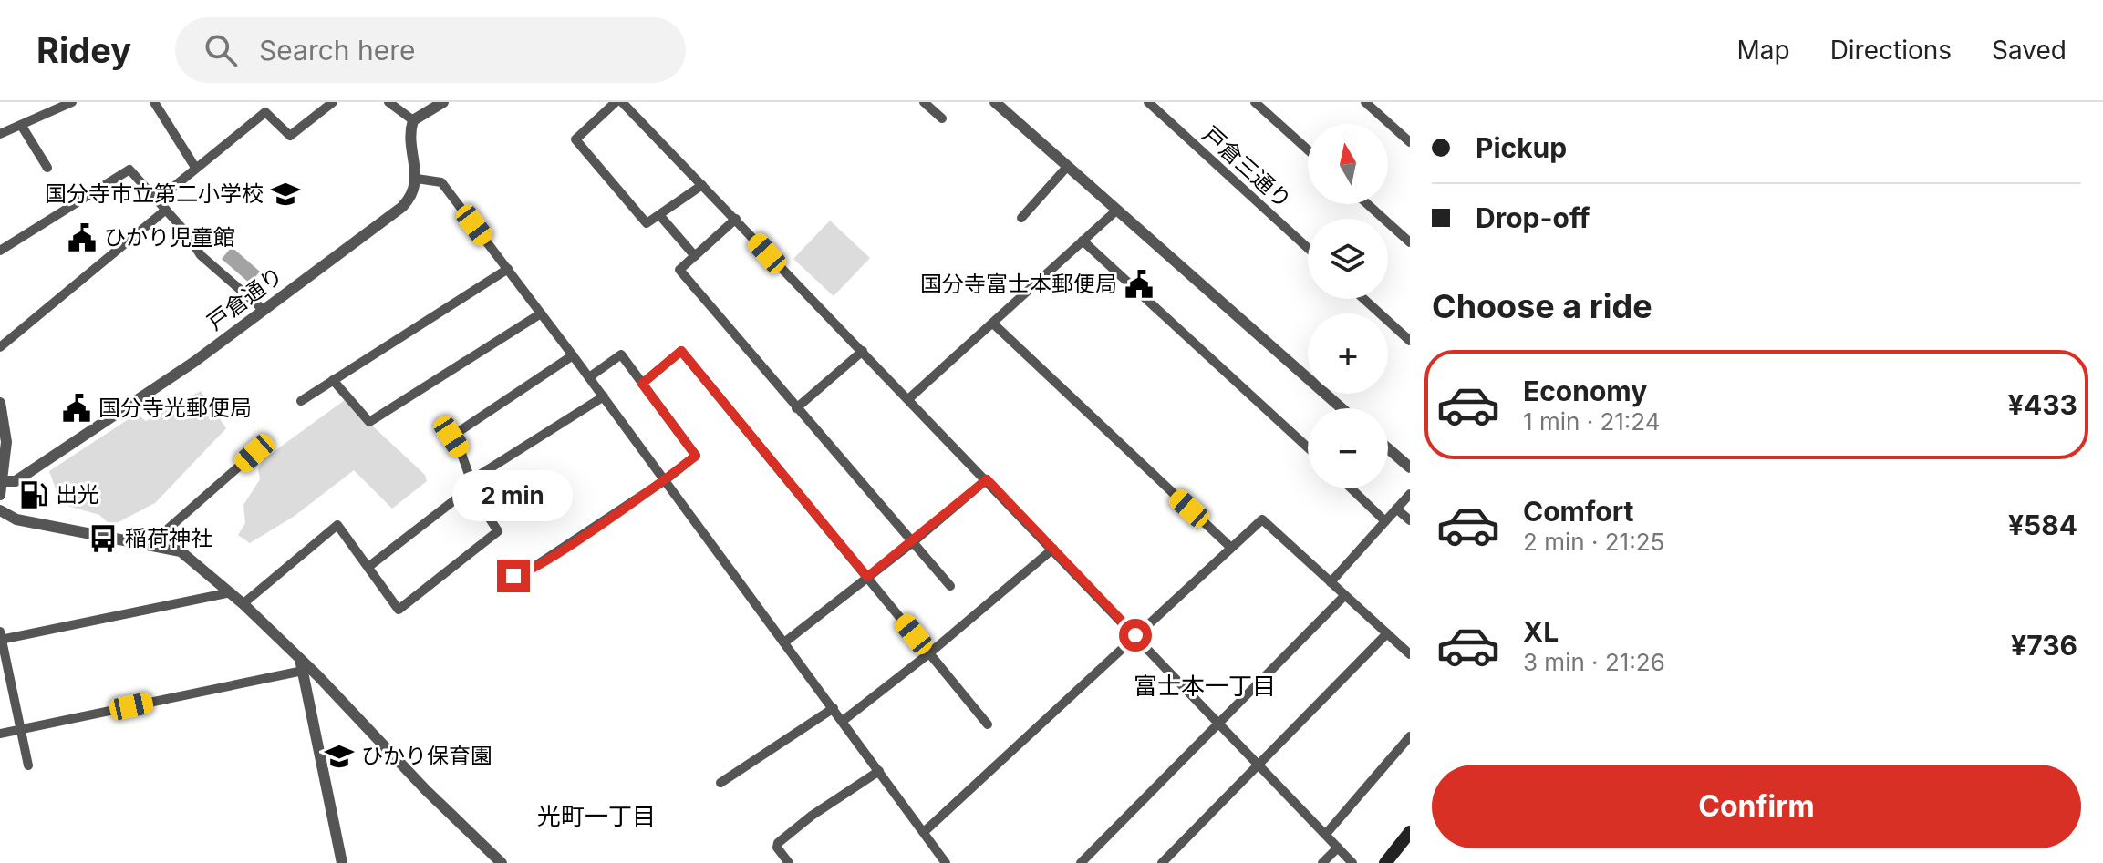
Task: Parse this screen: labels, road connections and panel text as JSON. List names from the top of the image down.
{
  "streets": {
    "street": ["戸倉三通り", "戸倉通り"]
  },
  "districts": ["富士本一丁目", "光町一丁目"],
  "places": {
    "school or university": ["国分寺市立第二小学校", "ひかり保育園"],
    "public building": ["ひかり児童館", "国分寺富士本郵便局", "国分寺光郵便局"],
    "fuel station": ["出光"],
    "bus stop": ["稲荷神社"]
  },
  "north": "top",
  "page": {
    "header": "Ridey",
    "search": "Search here",
    "nav": ["Map", "Directions", "Saved"],
    "banner": ["Pickup", "Drop-off"],
    "map_buttons": ["+", "−"],
    "heading": "Choose a ride",
    "list": [
      {
        "name": "Economy",
        "note": "1 min · 21:24",
        "value": "¥433"
      },
      {
        "name": "Comfort",
        "note": "2 min · 21:25",
        "value": "¥584"
      },
      {
        "name": "XL",
        "note": "3 min · 21:26",
        "value": "¥736"
      }
    ],
    "bubble": "2 min",
    "buttons": "Confirm"
  }
}
